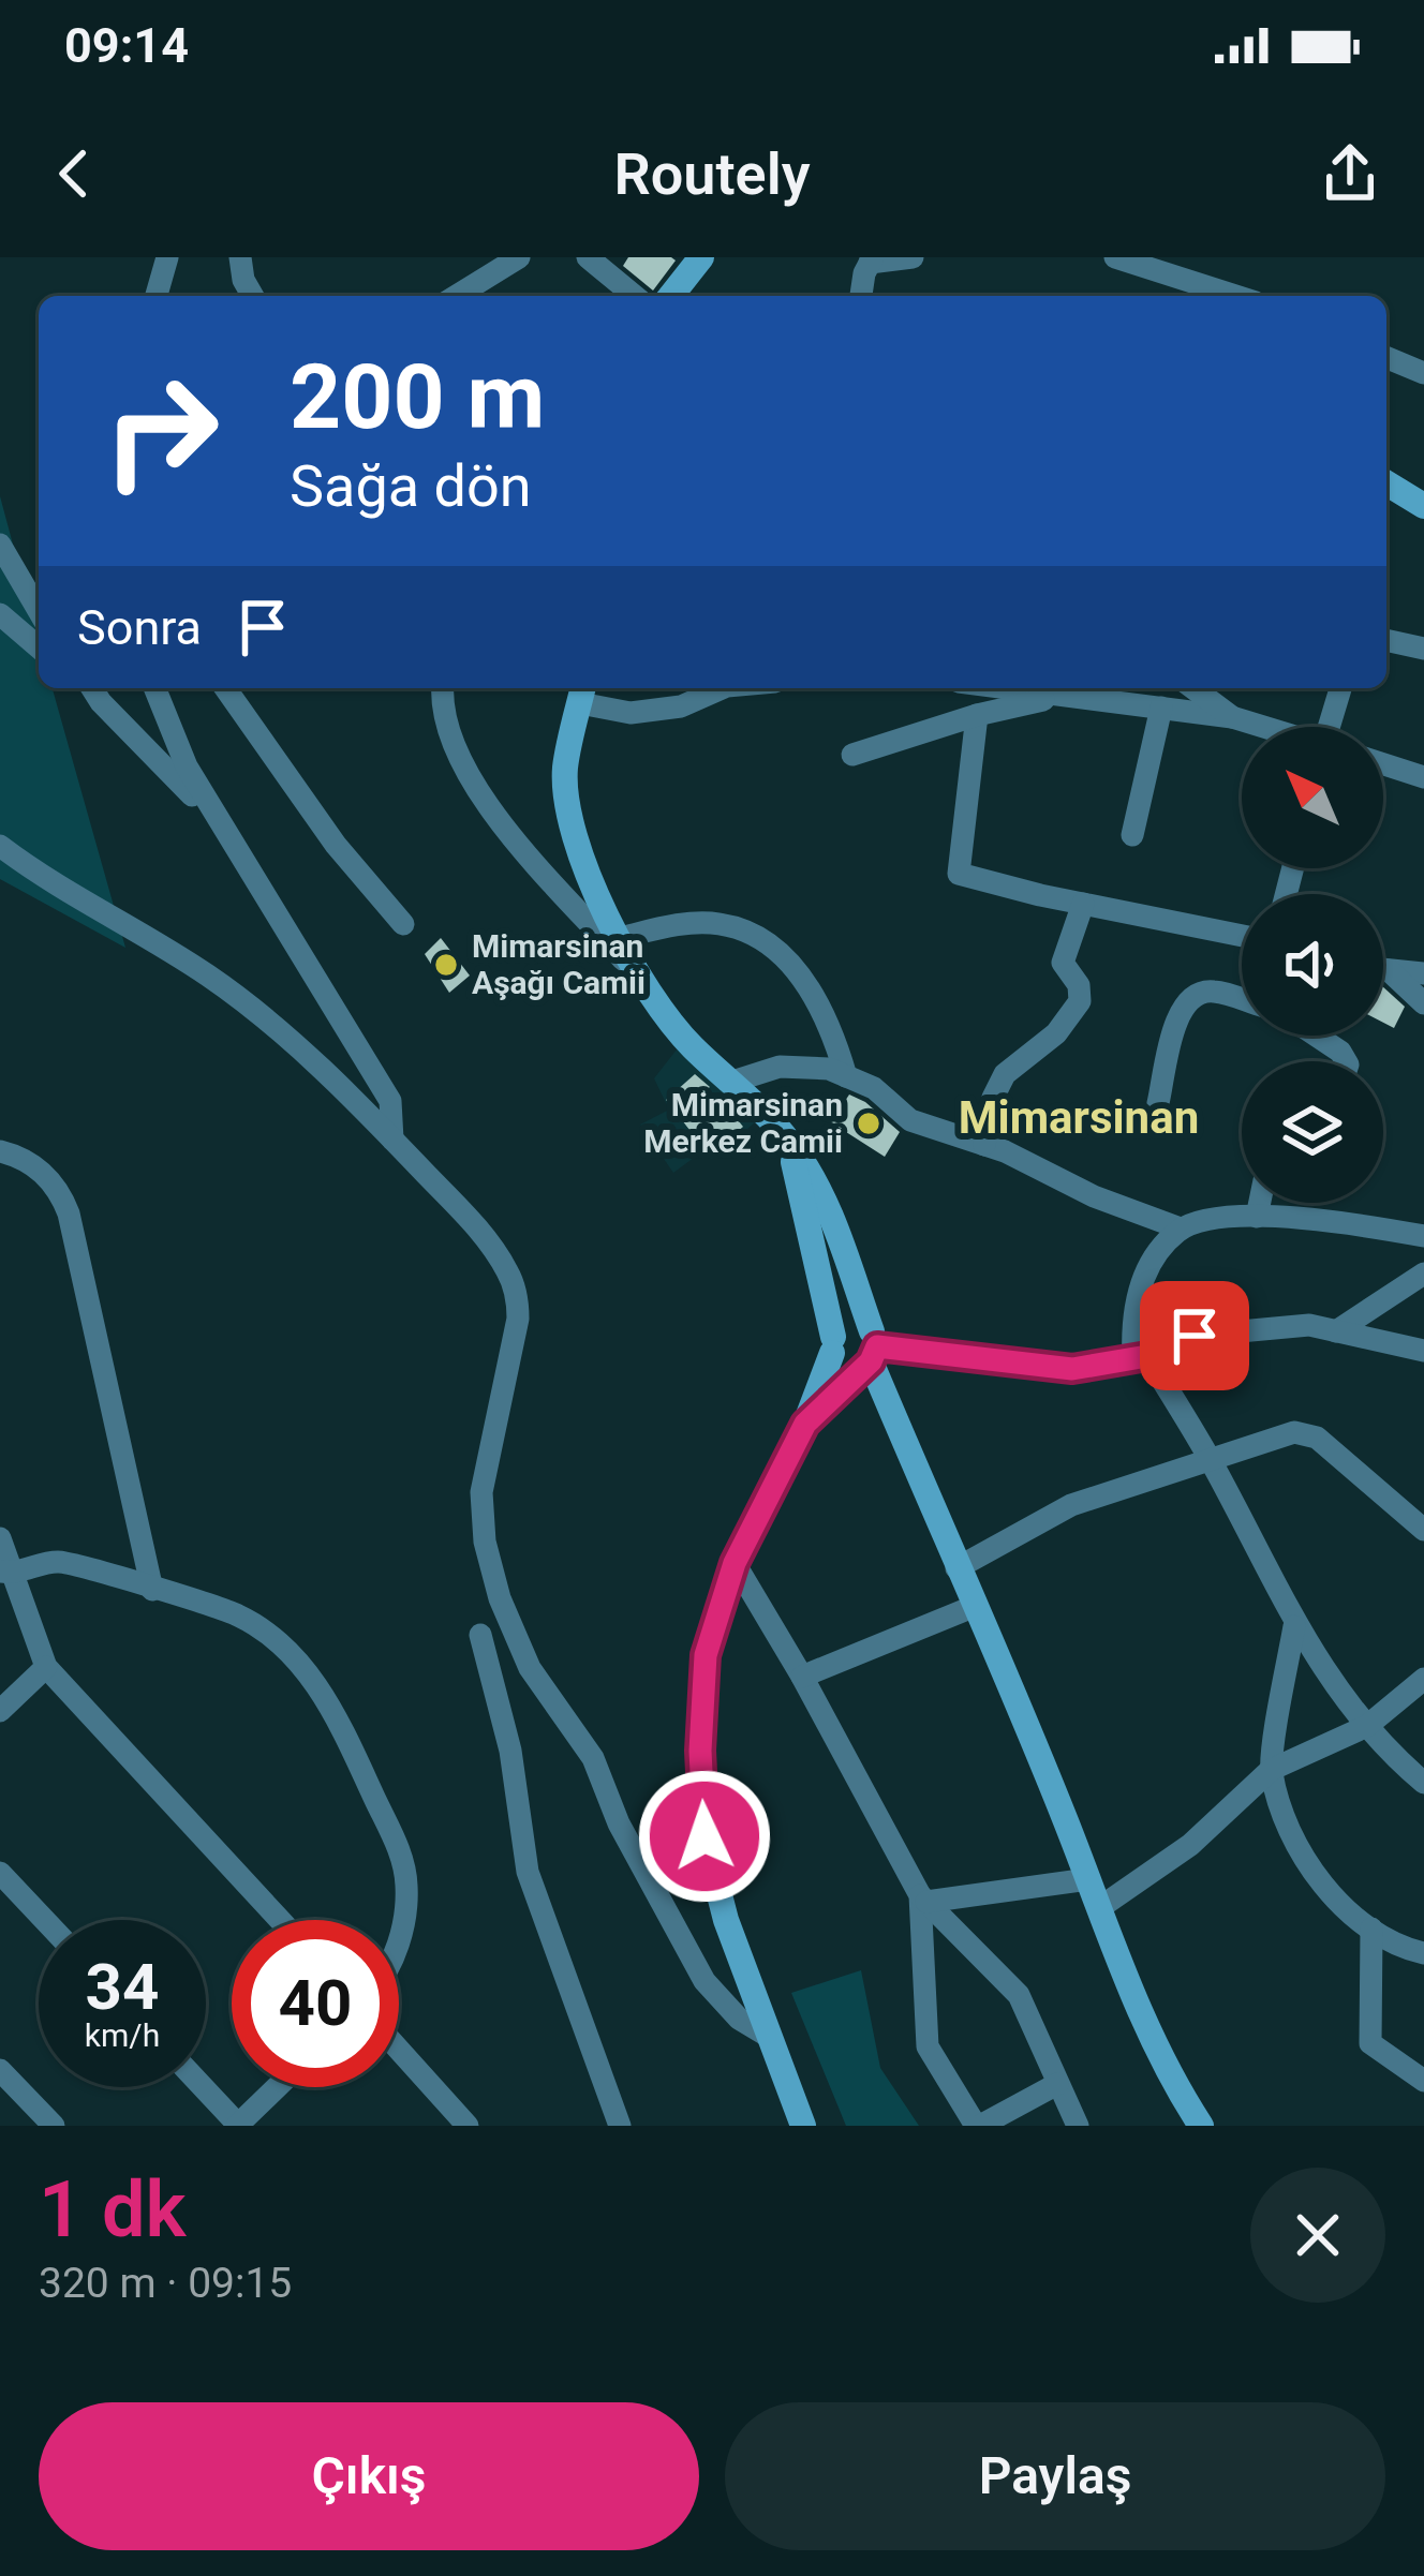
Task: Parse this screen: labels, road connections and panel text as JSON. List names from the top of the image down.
{
  "districts": ["Mimarsinan"],
  "places": ["Mimarsinan Aşağı Camii", "Mimarsinan Merkez Camii"],
  "north": "top left",
  "page": {
    "status": "09:14",
    "header": "Routely",
    "turn": ["200 m", "Sağa dön"],
    "then": "Sonra",
    "speed": "34 km/h",
    "limit": "40",
    "heading": ["1 dk", "320 m · 09:15"],
    "buttons": ["Çıkış", "Paylaş"]
  }
}
